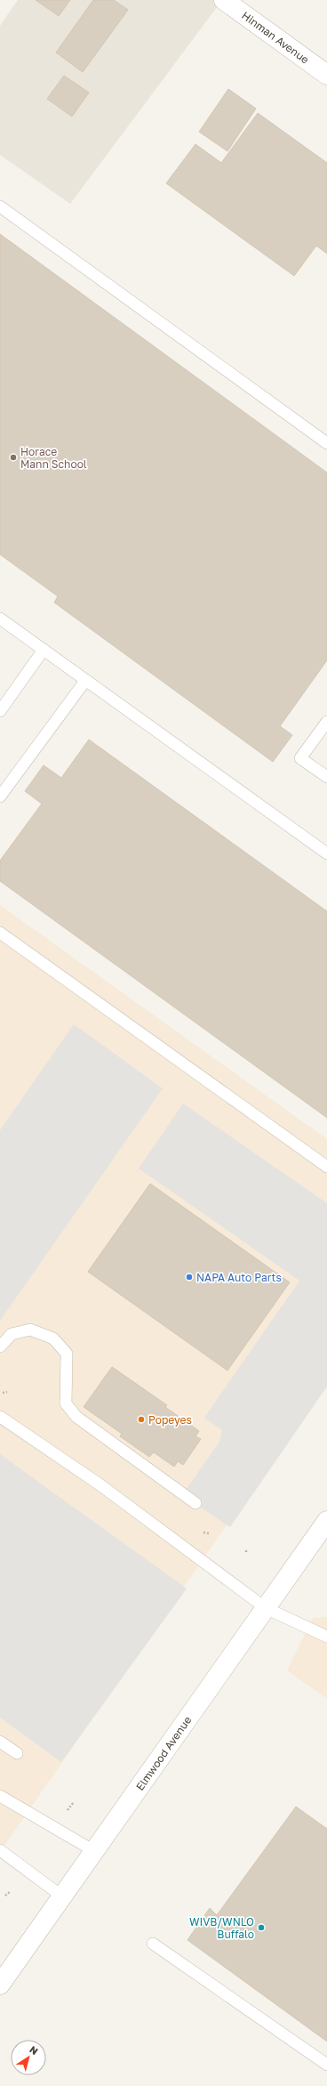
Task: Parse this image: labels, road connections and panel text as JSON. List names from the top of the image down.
{
  "streets": {
    "street": ["Hinman Avenue", "Elmwood Avenue"]
  },
  "places": [
    "Horace Mann School",
    "NAPA Auto Parts",
    "Popeyes",
    "WIVB/WNLO Buffalo"
  ],
  "north": "top right"
}
